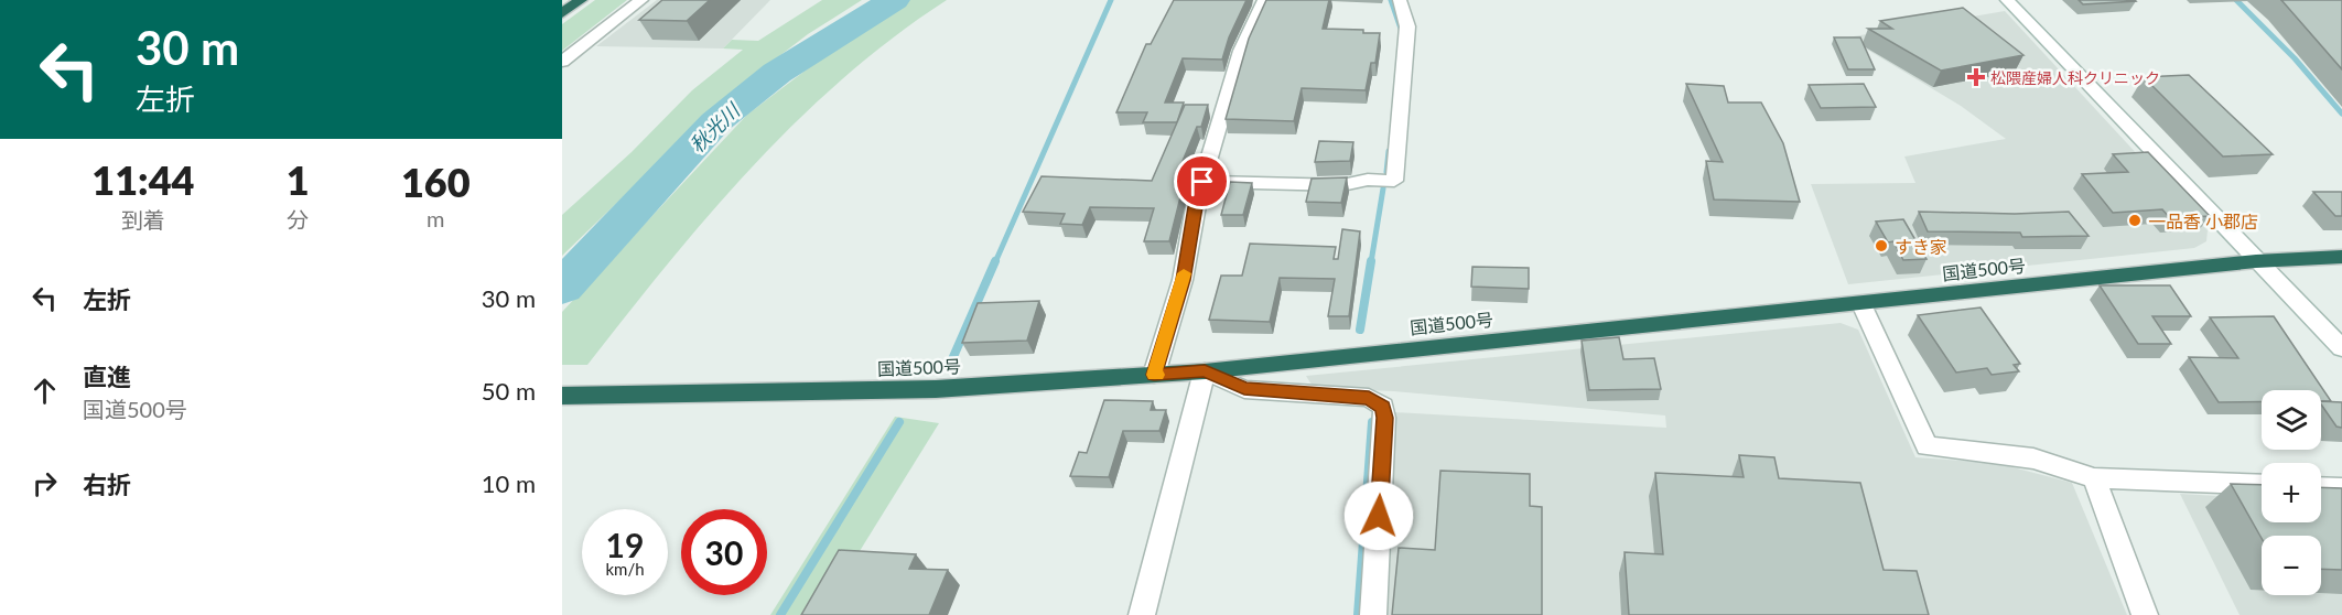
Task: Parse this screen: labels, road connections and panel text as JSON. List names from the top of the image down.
{
  "streets": {
    "highway": ["国道500号"]
  },
  "water": ["秋光川"],
  "places": {
    "health": ["松隈産婦人科クリニック"],
    "other": ["一品香 小郡店", "すき家"]
  },
  "page": {
    "turn": ["30 m", "左折"],
    "eta": [
      "11:44",
      "到着",
      "1",
      "分",
      "160",
      "m"
    ],
    "list": [
      {
        "name": "左折",
        "value": "30 m"
      },
      {
        "name": "直進",
        "note": "国道500号",
        "value": "50 m"
      },
      {
        "name": "右折",
        "value": "10 m"
      }
    ],
    "map_buttons": ["+", "−"],
    "speed": "19 km/h",
    "limit": "30"
  }
}
